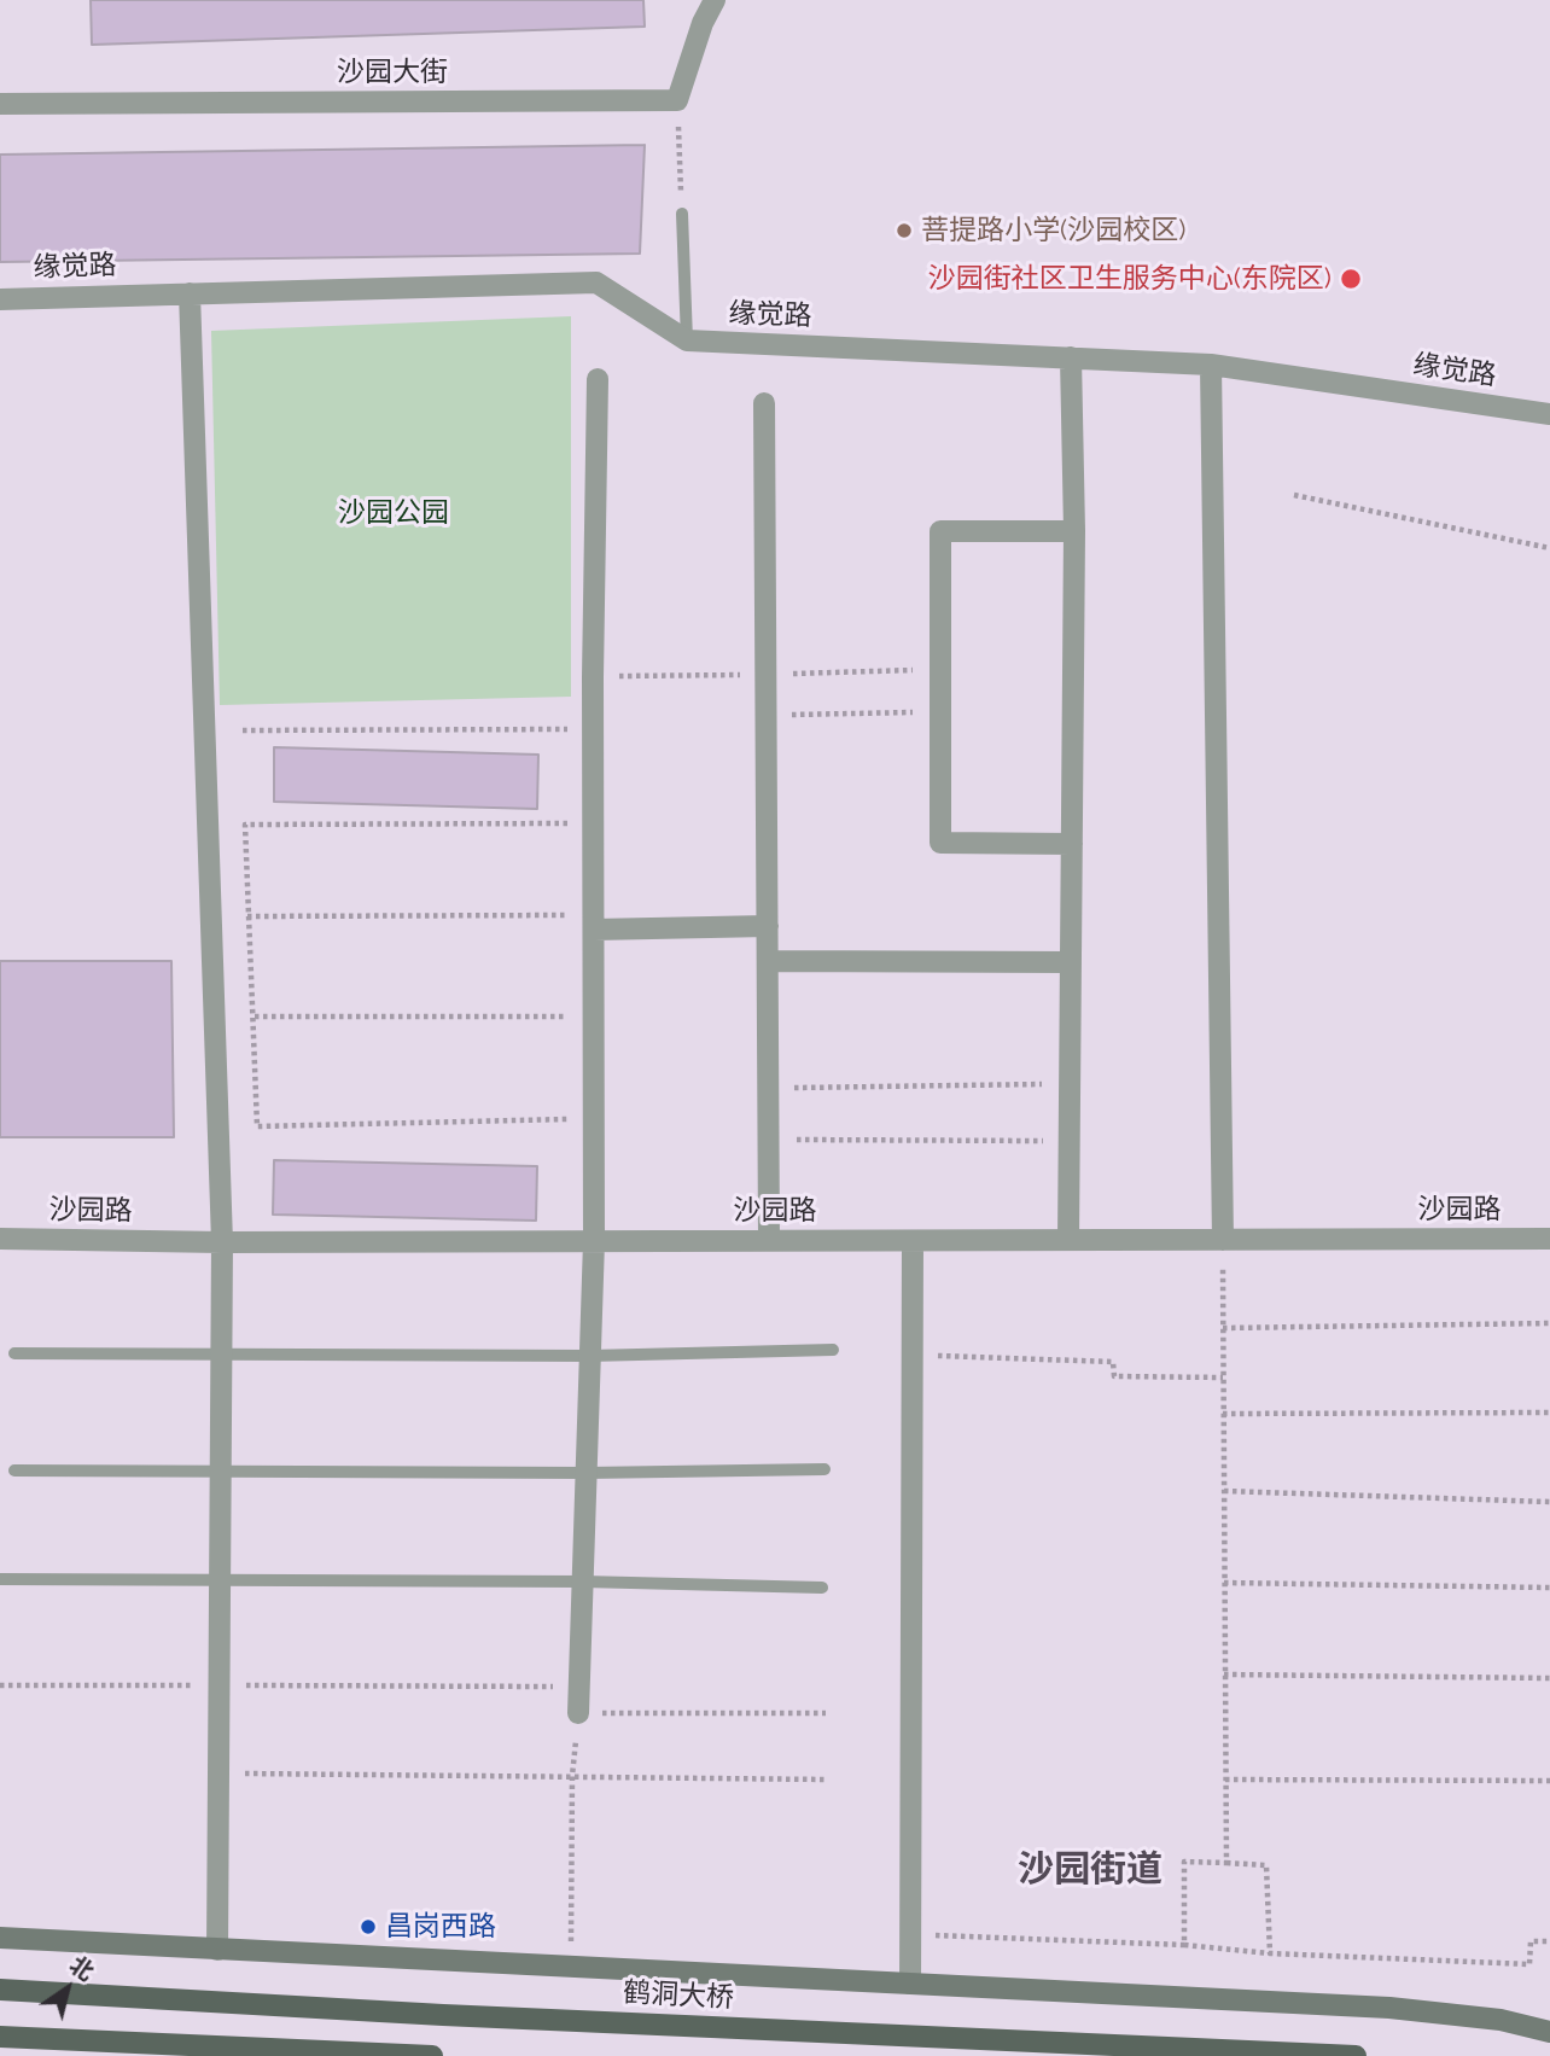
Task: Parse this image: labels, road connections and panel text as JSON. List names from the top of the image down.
{
  "streets": {
    "main road": ["鹤洞大桥"],
    "street": ["沙园大街", "缘觉路", "沙园路"]
  },
  "districts": ["沙园街道"],
  "parks": ["沙园公园"],
  "places": ["菩提路小学(沙园校区)", "沙园街社区卫生服务中心(东院区)", "昌岗西路"],
  "north": "top right"
}
